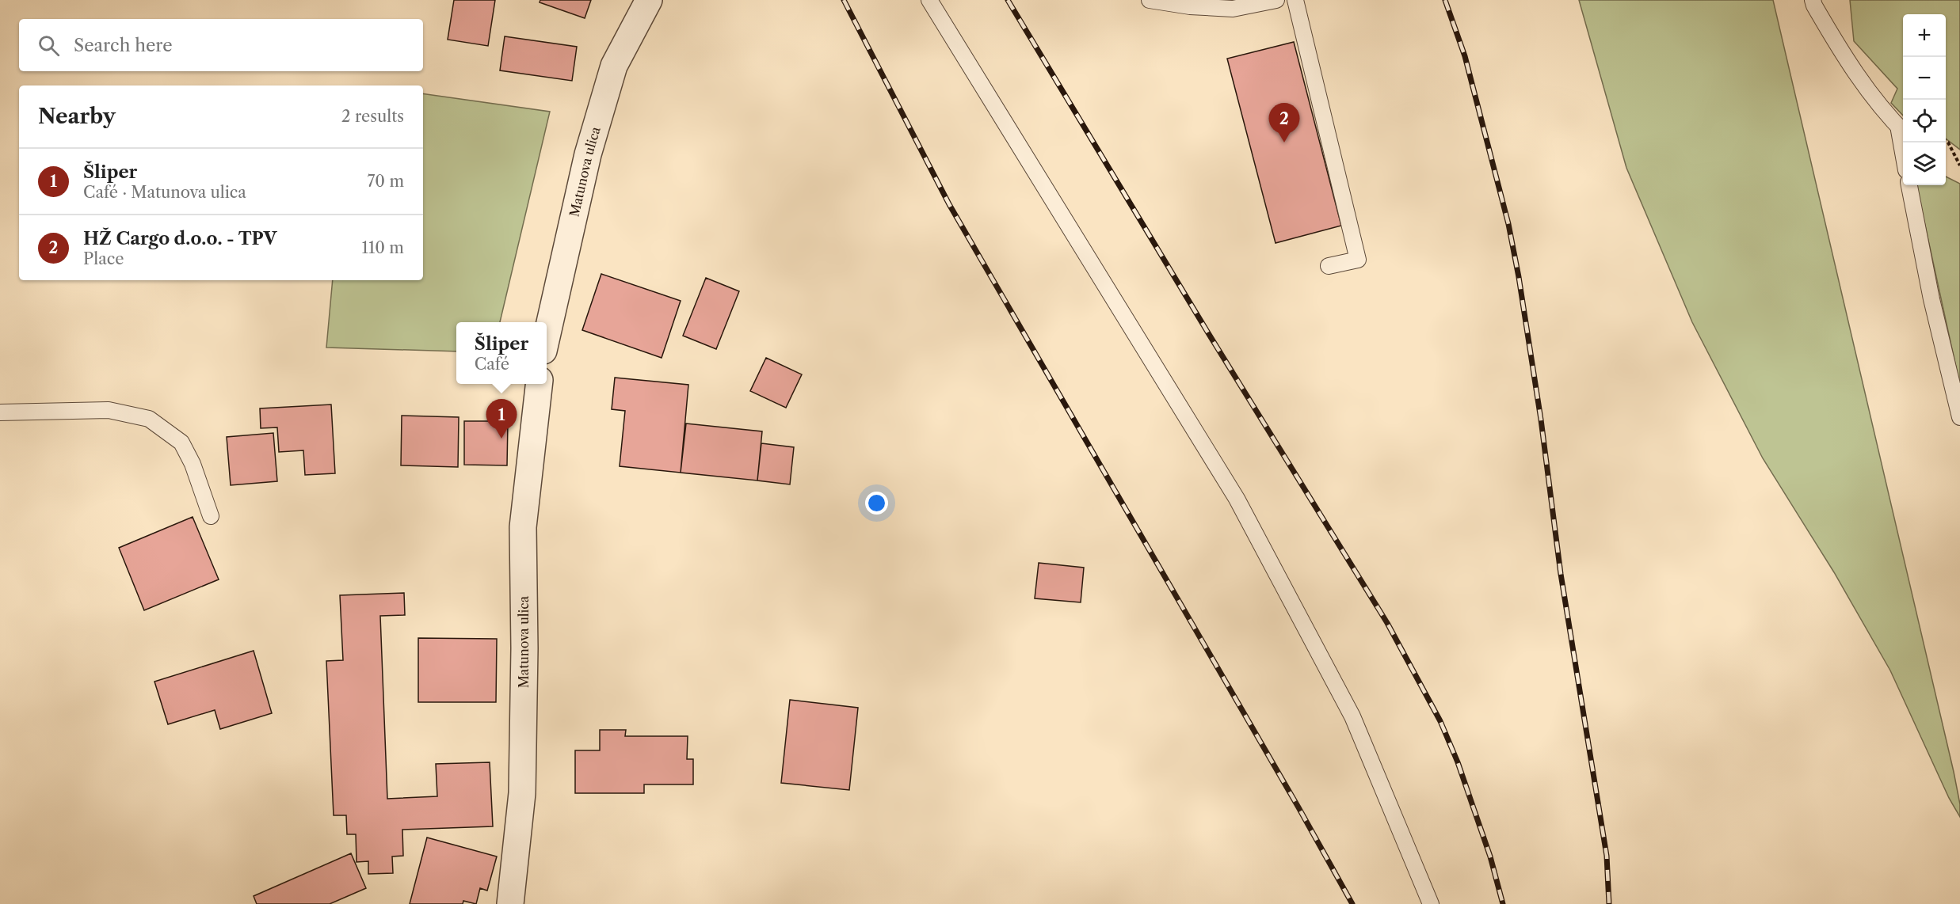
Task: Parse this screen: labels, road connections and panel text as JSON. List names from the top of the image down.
{
  "streets": {
    "street": ["Matunova ulica"]
  },
  "page": {
    "map_buttons": ["+", "−"],
    "search": "Search here",
    "heading": ["Nearby", "2 results"],
    "pins": ["2", "1"],
    "list": [
      {
        "mark": "1",
        "name": "Šliper",
        "note": "Café · Matunova ulica",
        "value": "70 m"
      },
      {
        "mark": "2",
        "name": "HŽ Cargo d.o.o. - TPV",
        "note": "Place",
        "value": "110 m"
      }
    ],
    "popup": ["Šliper", "Café"]
  }
}
